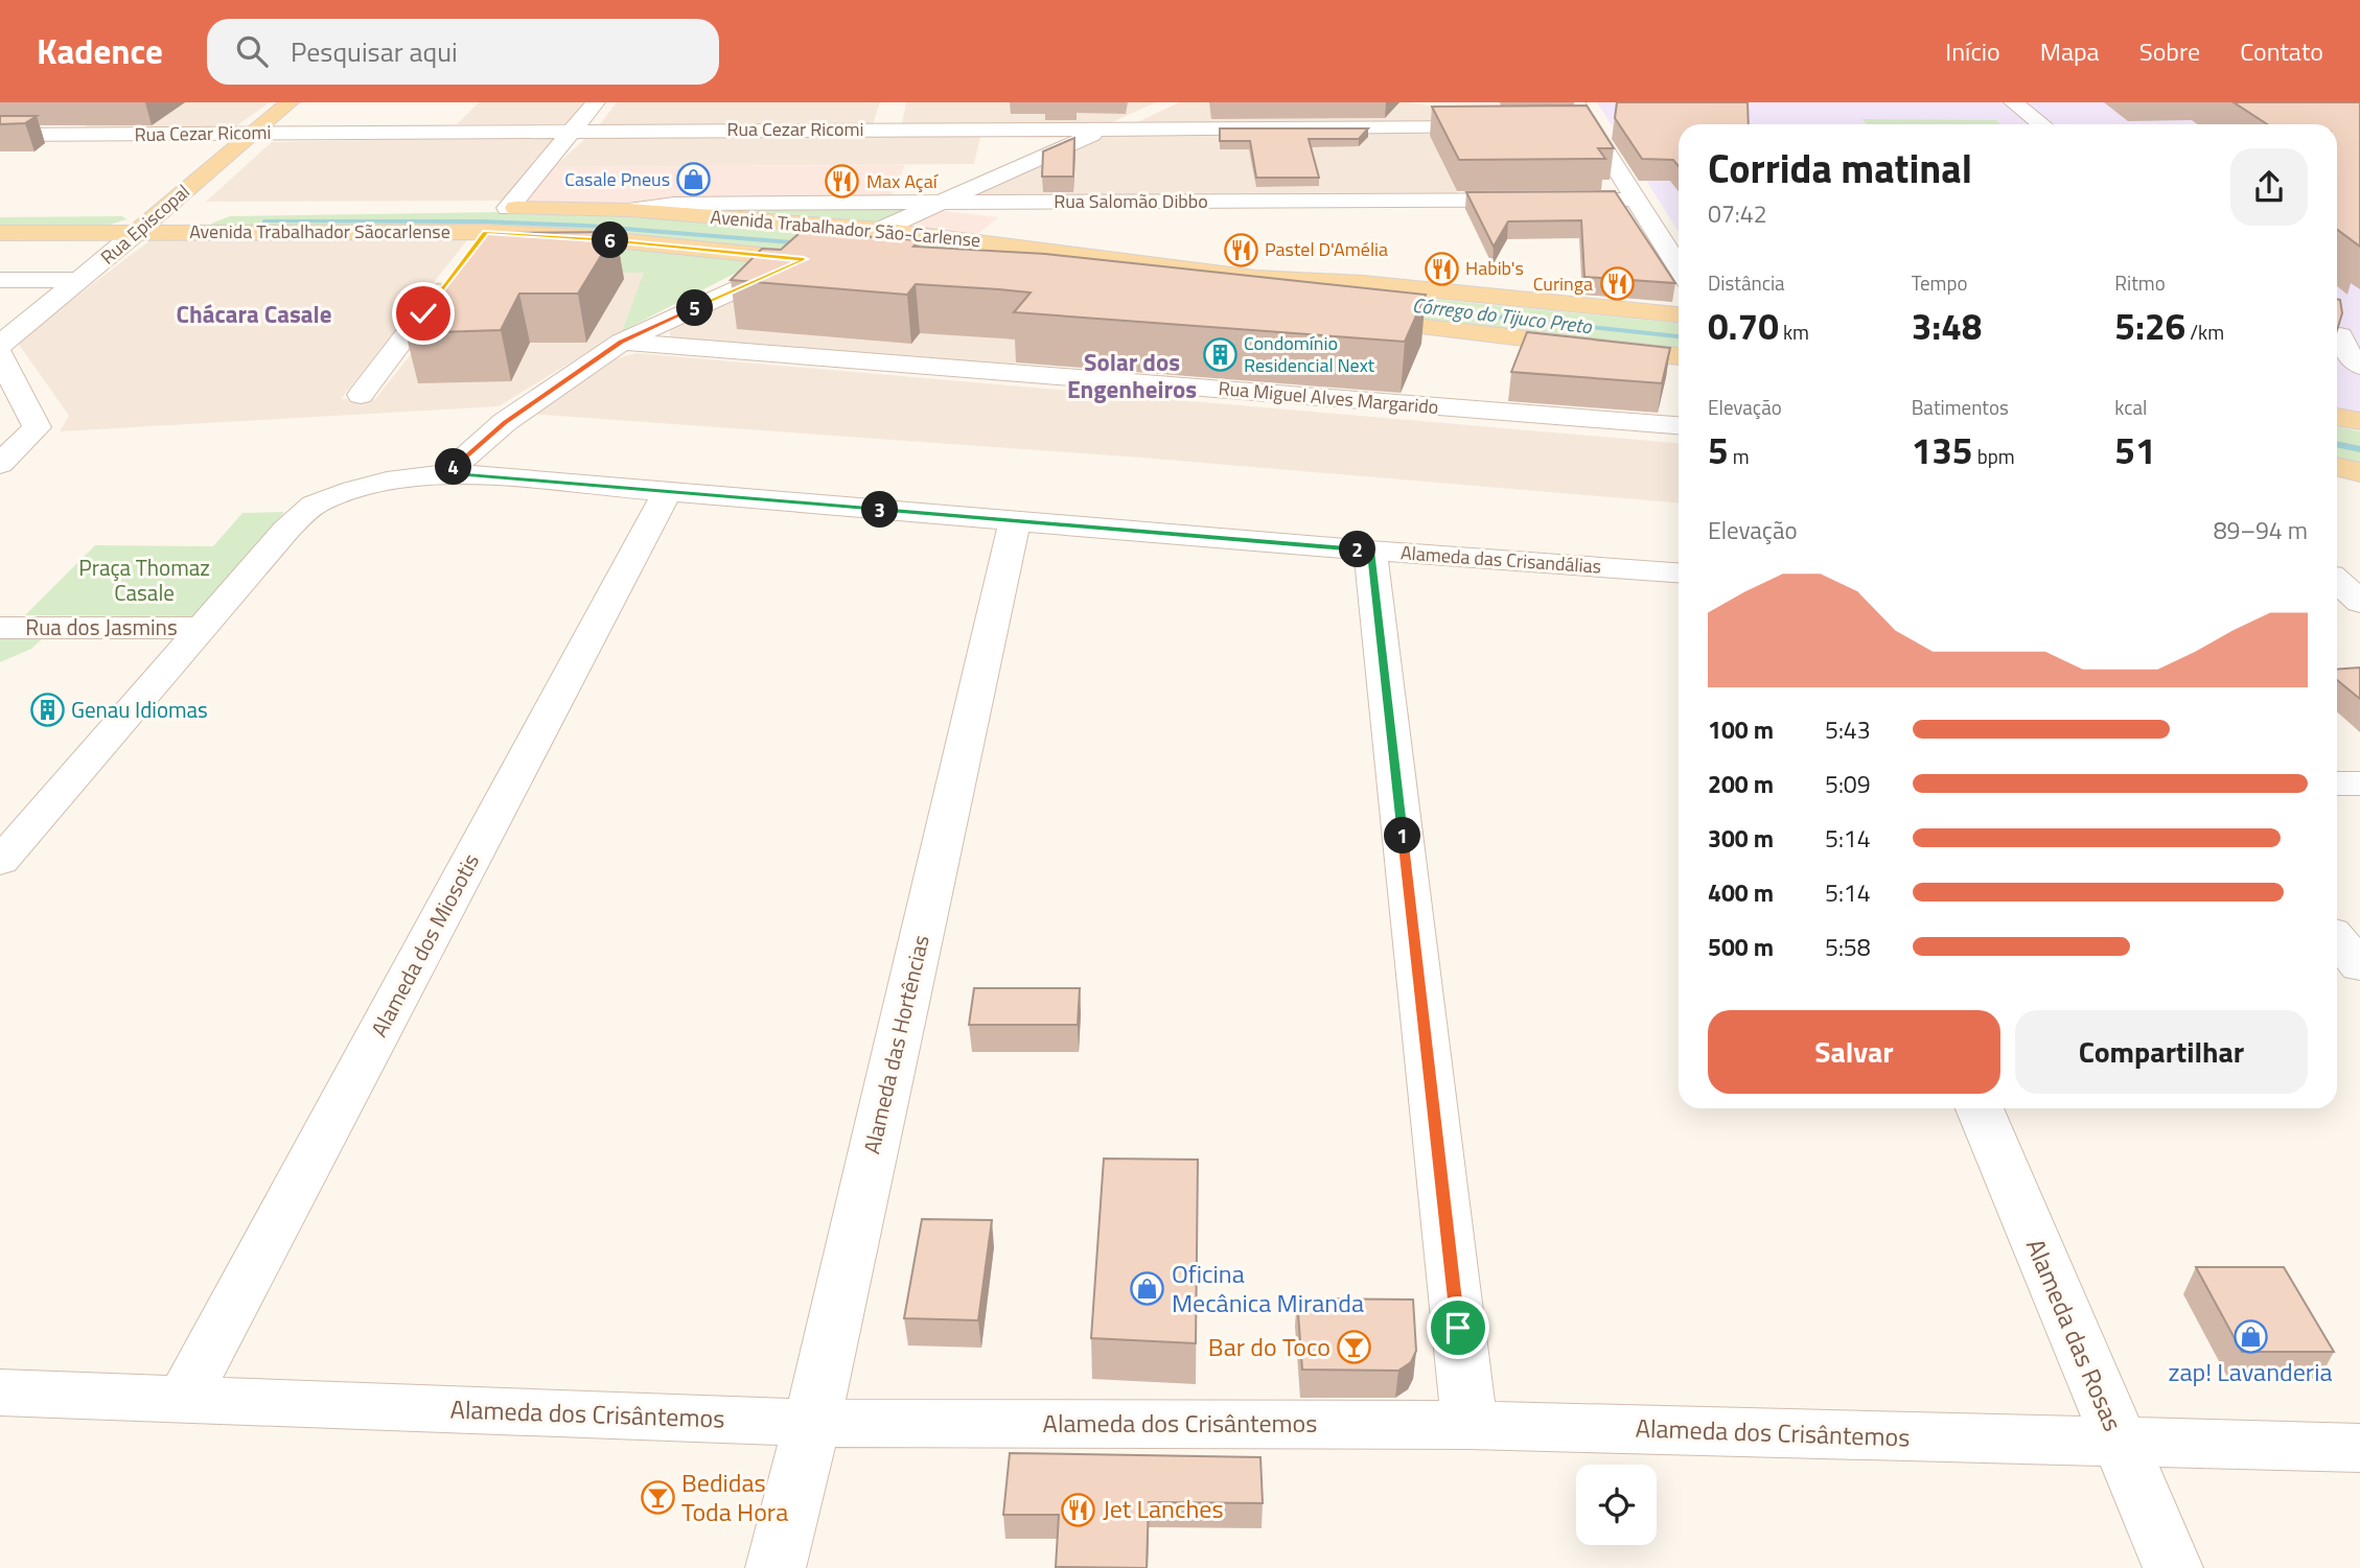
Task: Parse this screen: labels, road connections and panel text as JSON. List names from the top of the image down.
{
  "streets": {
    "main road": ["Rua Episcopal", "Avenida Trabalhador São-Carlense", "Avenida Trabalhador Sãocarlense"],
    "street": [
      "Rua Cezar Ricomi",
      "Rua Salomão Dibbo",
      "Rua Miguel Alves Margarido",
      "Alameda das Crisandálias",
      "Rua dos Jasmins",
      "Alameda dos Miosotis",
      "Alameda das Hortências",
      "Alameda das Rosas",
      "Alameda dos Crisântemos"
    ]
  },
  "crossings": [
    ["Rua Cezar Ricomi", "Rua Episcopal"],
    ["Rua Salomão Dibbo", "Avenida Trabalhador São-Carlense"],
    ["Rua Episcopal", "Avenida Trabalhador Sãocarlense"],
    ["Avenida Trabalhador São-Carlense", "Avenida Trabalhador Sãocarlense"],
    ["Alameda das Crisandálias", "Rua dos Jasmins"],
    ["Alameda das Crisandálias", "Alameda dos Miosotis"],
    ["Alameda das Crisandálias", "Alameda das Hortências"],
    ["Alameda dos Miosotis", "Alameda dos Crisântemos"],
    ["Alameda das Hortências", "Alameda dos Crisântemos"],
    ["Alameda das Rosas", "Alameda dos Crisântemos"]
  ],
  "districts": ["Chácara Casale", "Solar dos Engenheiros"],
  "water": ["Córrego do Tijuco Preto"],
  "parks": ["Praça Thomaz Casale"],
  "places": {
    "shop": ["Casale Pneus", "Oficina Mecânica Miranda", "zap! Lavanderia"],
    "restaurant": [
      "Max Açaí",
      "Pastel D'Amélia",
      "Habib's",
      "Curinga",
      "Jet Lanches"
    ],
    "building": ["Condomínio Residencial Next", "Genau Idiomas"],
    "bar": ["Bar do Toco", "Bedidas Toda Hora"]
  },
  "page": {
    "header": "Kadence",
    "search": "Pesquisar aqui",
    "nav": [
      "Início",
      "Mapa",
      "Sobre",
      "Contato"
    ],
    "heading": ["Corrida matinal", "07:42"],
    "pins": [
      "6",
      "5",
      "4",
      "3",
      "2",
      "1"
    ],
    "stats": [
      ["Distância", "0.70 km"],
      ["Tempo", "3:48"],
      ["Ritmo", "5:26 /km"],
      ["Elevação", "5 m"],
      ["Batimentos", "135 bpm"],
      ["kcal", "51"]
    ],
    "chart": ["Elevação", "89–94 m"],
    "list": [
      {
        "name": "100 m",
        "note": "5:43"
      },
      {
        "name": "200 m",
        "note": "5:09"
      },
      {
        "name": "300 m",
        "note": "5:14"
      },
      {
        "name": "400 m",
        "note": "5:14"
      },
      {
        "name": "500 m",
        "note": "5:58"
      }
    ],
    "buttons": ["Salvar", "Compartilhar"]
  }
}
